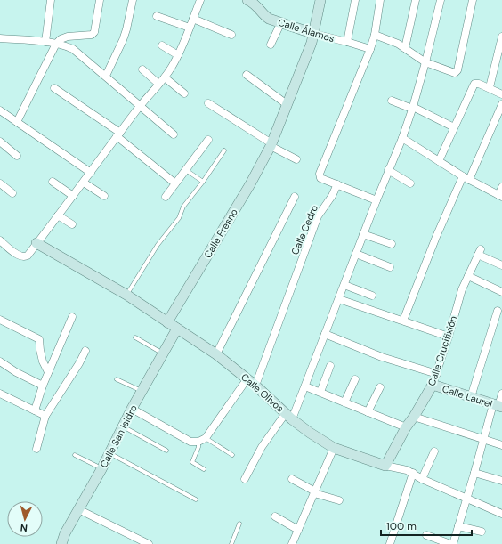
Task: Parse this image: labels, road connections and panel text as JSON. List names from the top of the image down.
{
  "streets": {
    "street": [
      "Calle Álamos",
      "Calle Cedro",
      "Calle Fresno",
      "Calle Crucifixión",
      "Calle Olivos",
      "Calle Laurel",
      "Calle San Isidro"
    ]
  },
  "crossings": [
    ["Calle Álamos", "Calle Fresno"],
    ["Calle Cedro", "Calle Olivos"],
    ["Calle Fresno", "Calle Olivos"],
    ["Calle Crucifixión", "Calle Olivos"],
    ["Calle Crucifixión", "Calle Laurel"],
    ["Calle Olivos", "Calle San Isidro"]
  ],
  "scale_bar": "100 m",
  "north": "bottom"
}
